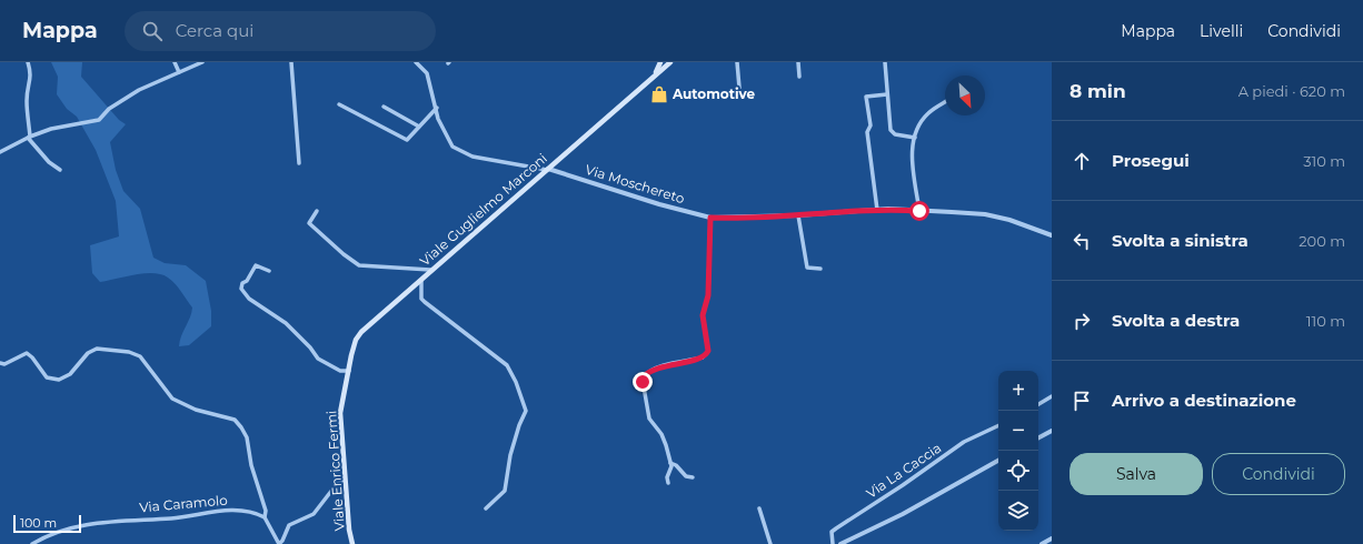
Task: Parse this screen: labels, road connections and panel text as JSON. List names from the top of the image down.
{
  "streets": {
    "main road": ["Viale Guglielmo Marconi", "Viale Enrico Fermi"],
    "street": ["Via Moschereto", "Via La Caccia", "Via Caramolo"]
  },
  "crossings": [
    ["Via Moschereto", "Viale Guglielmo Marconi"],
    ["Viale Guglielmo Marconi", "Viale Enrico Fermi"]
  ],
  "places": {
    "shop": ["Automotive"]
  },
  "scale_bar": "100 m",
  "north": "bottom right",
  "page": {
    "header": "Mappa",
    "search": "Cerca qui",
    "nav": ["Mappa", "Livelli", "Condividi"],
    "heading": ["8 min", "A piedi · 620 m"],
    "list": [
      ["Prosegui", "310 m"],
      ["Svolta a sinistra", "200 m"],
      ["Svolta a destra", "110 m"],
      "Arrivo a destinazione"
    ],
    "map_buttons": ["+", "−"],
    "buttons": ["Salva", "Condividi"],
    "scale": "100 m"
  }
}
